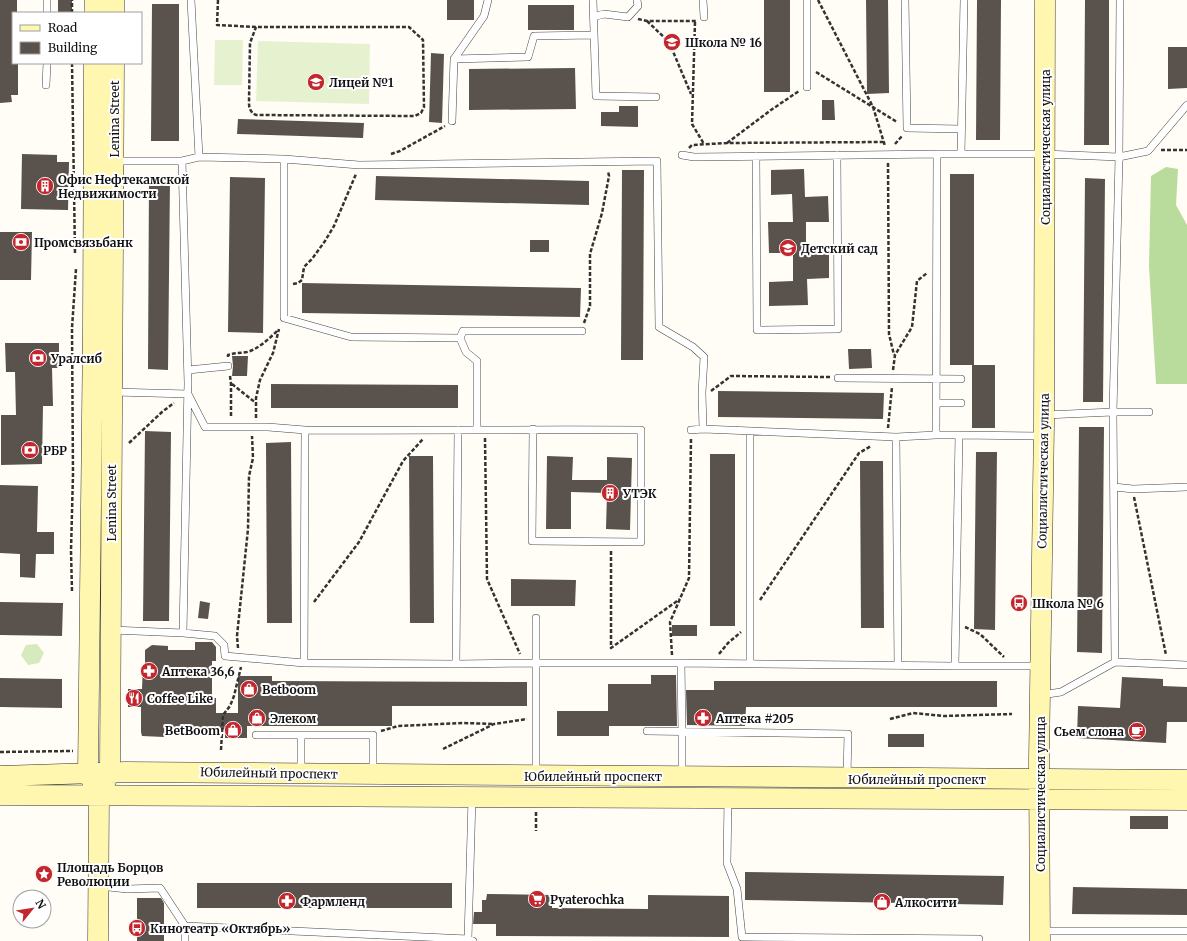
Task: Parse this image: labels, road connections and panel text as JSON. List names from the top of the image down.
{
  "streets": {
    "main road": ["Lenina Street", "Социалистическая улица", "Юбилейный проспект"]
  },
  "crossings": [
    ["Lenina Street", "Юбилейный проспект"],
    ["Социалистическая улица", "Юбилейный проспект"]
  ],
  "places": {
    "school or university": ["Школа № 16", "Лицей №1", "Детский сад"],
    "building": ["Офис Нефтекамской Недвижимости", "УТЭК"],
    "bank": ["Промсвязьбанк", "Уралсиб", "РБР"],
    "bus stop": ["Школа № 6", "Кинотеатр «Октябрь»"],
    "pharmacy": ["Аптека 36,6", "Аптека #205", "Фармленд"],
    "shop": [
      "Betboom",
      "Элеком",
      "BetBoom",
      "Алкосити"
    ],
    "restaurant": ["Coffee Like"],
    "cafe": ["Сьем слона"],
    "place": ["Площадь Борцов Революции"],
    "supermarket": ["Pyaterochka"]
  },
  "legend": ["Road", "Building"],
  "north": "top right"
}
